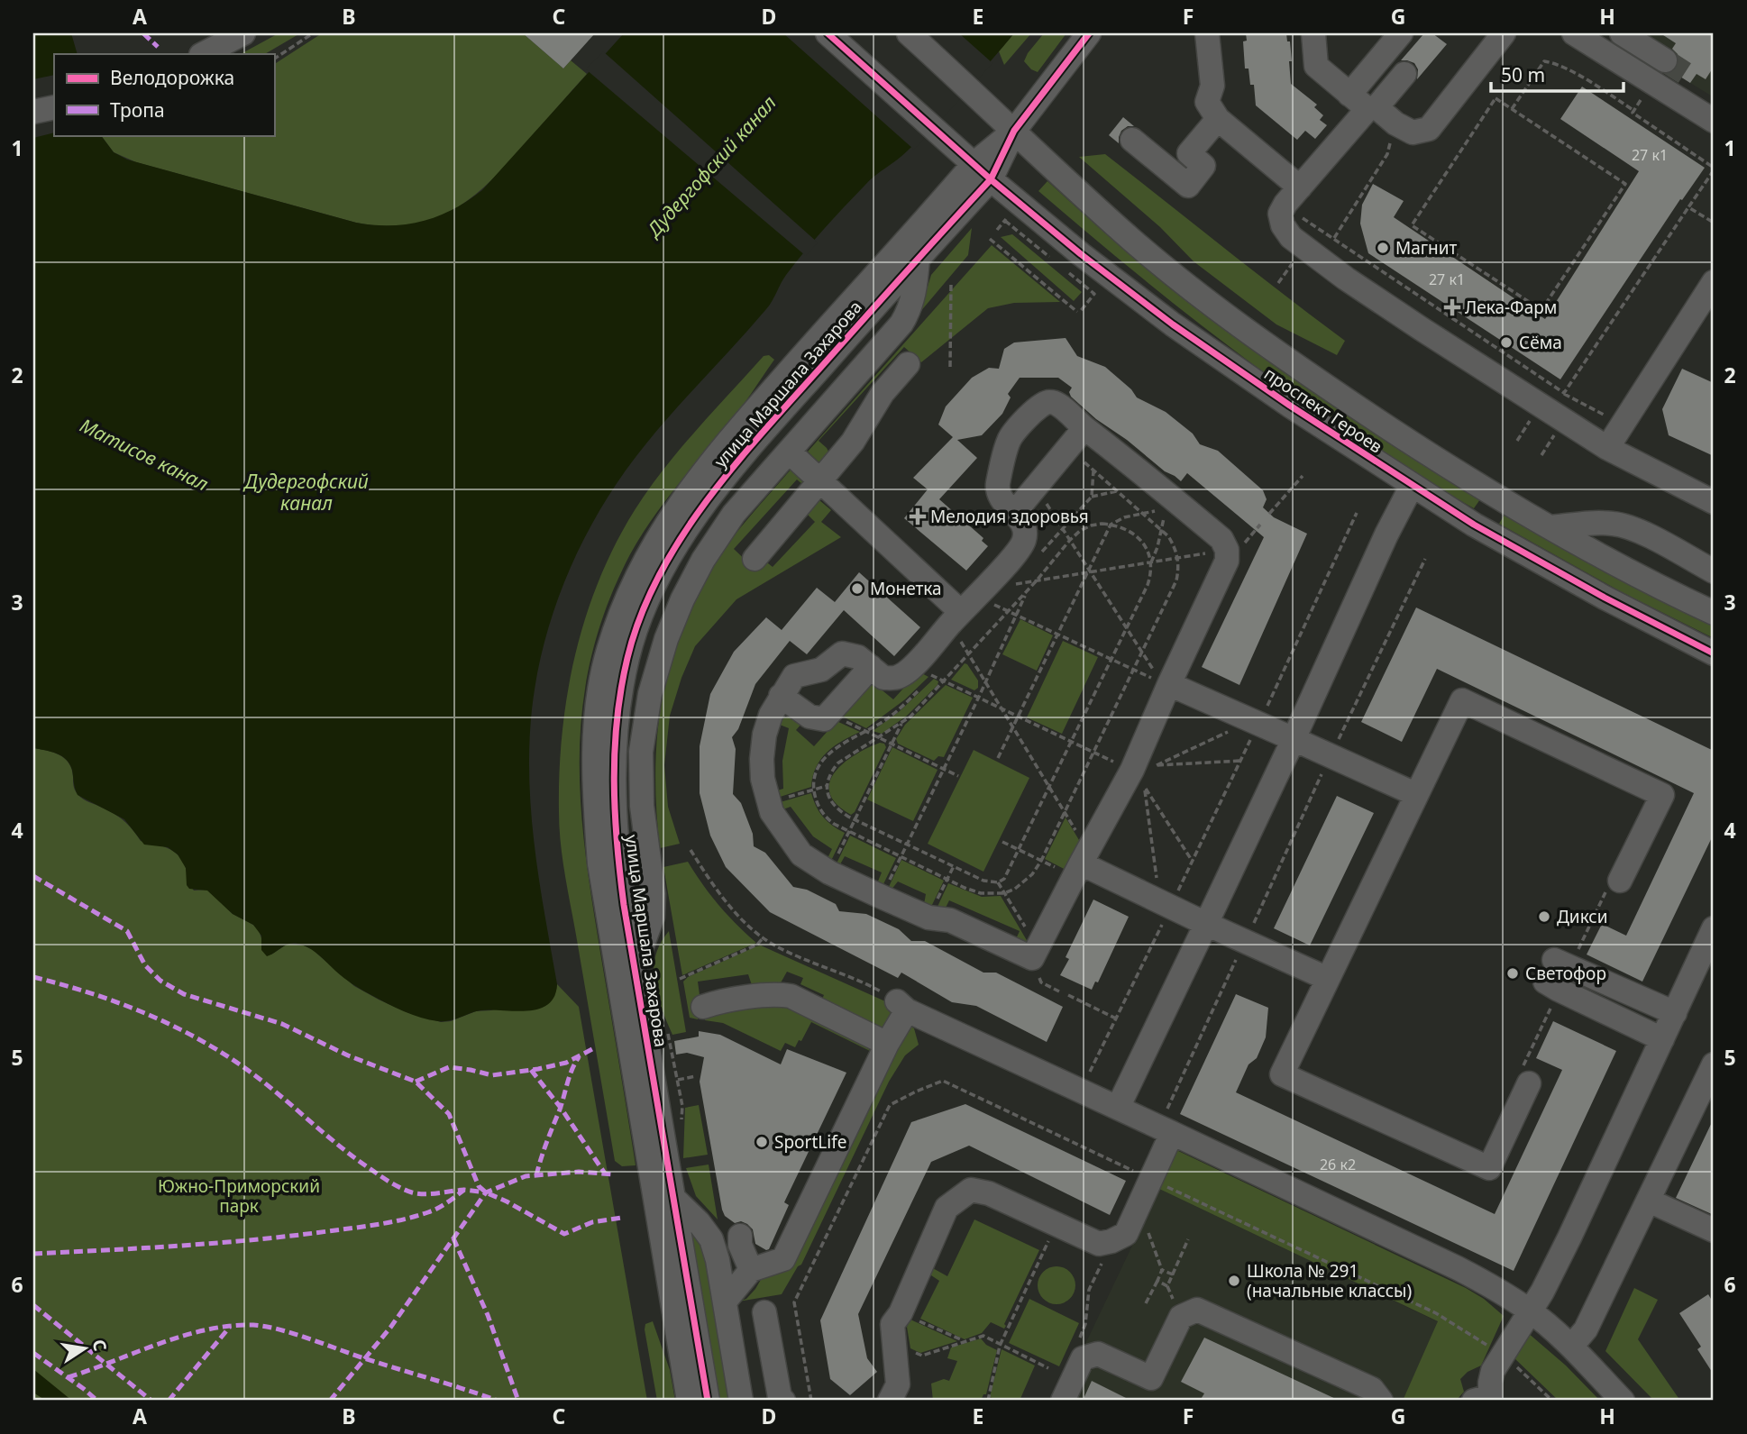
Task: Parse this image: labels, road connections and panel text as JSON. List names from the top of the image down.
{
  "streets": {
    "street": ["улица Маршала Захарова", "проспект Героев"]
  },
  "crossings": [
    ["улица Маршала Захарова", "проспект Героев"]
  ],
  "water": ["Дудергофский канал", "Матисов канал"],
  "parks": ["Южно-Приморский парк"],
  "places": {
    "other": [
      "Магнит",
      "Сёма",
      "Монетка",
      "Дикси",
      "Светофор",
      "SportLife",
      "Школа № 291 (начальные классы)"
    ],
    "health": ["Лека-Фарм", "Мелодия здоровья"]
  },
  "house_numbers": ["27 к1", "27 к1", "26 к2"],
  "legend": ["Велодорожка", "Тропа"],
  "scale_bar": "50 m",
  "north": "right",
  "grid": {
    "columns": [
      "A",
      "B",
      "C",
      "D",
      "E",
      "F",
      "G",
      "H"
    ],
    "rows": [
      "1",
      "2",
      "3",
      "4",
      "5",
      "6"
    ]
  }
}
